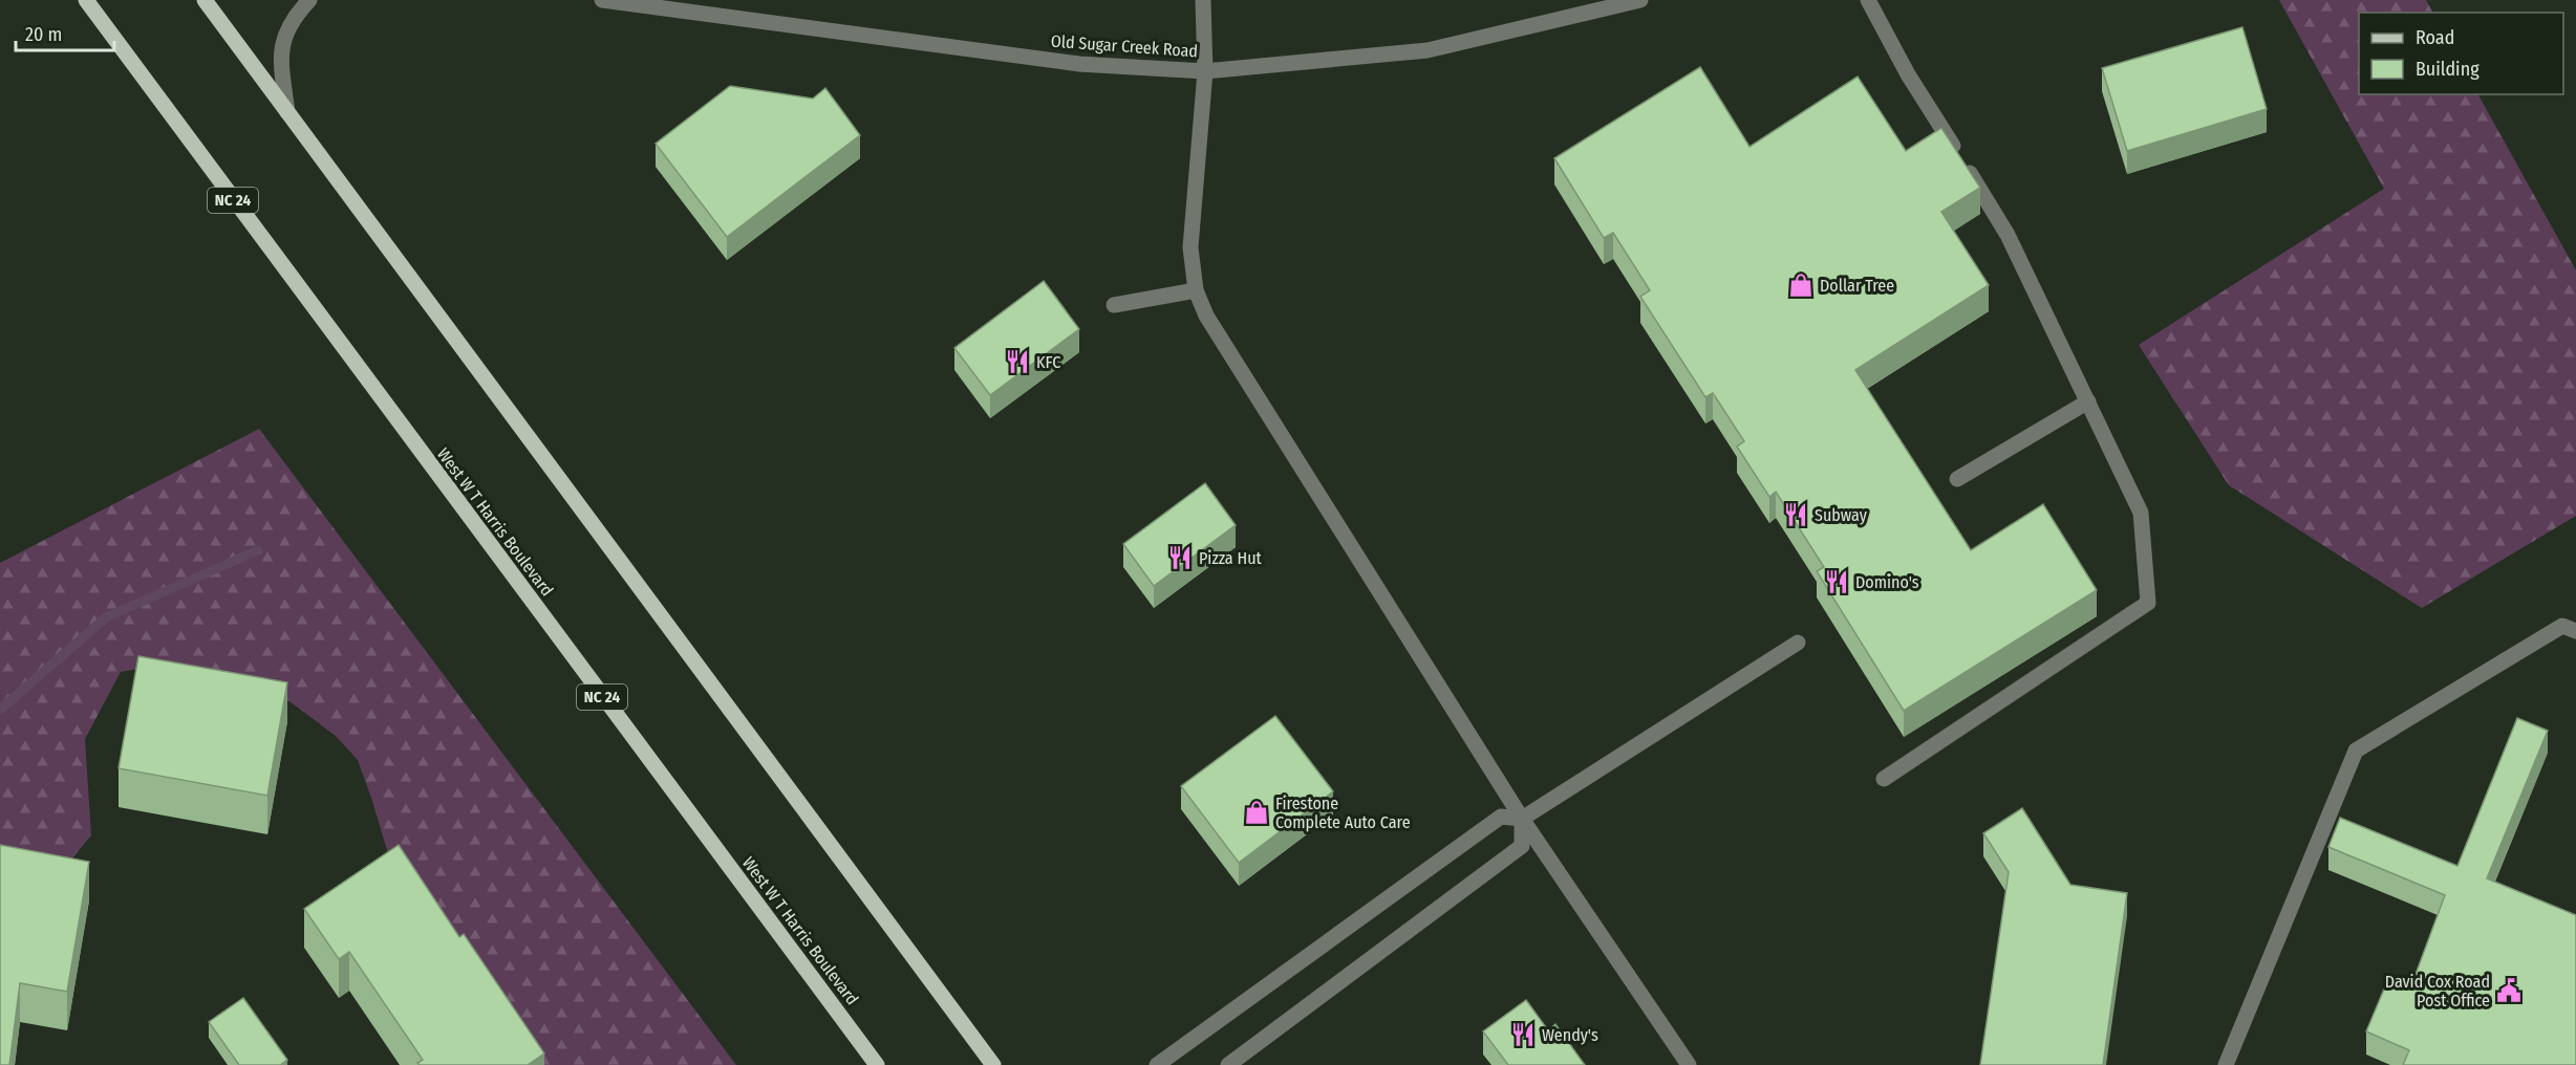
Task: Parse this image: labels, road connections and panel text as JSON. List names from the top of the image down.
{
  "streets": {
    "main road": ["NC 24", "West W T Harris Boulevard"],
    "street": ["Old Sugar Creek Road"]
  },
  "places": {
    "shop": ["Dollar Tree", "Firestone Complete Auto Care"],
    "restaurant": [
      "KFC",
      "Subway",
      "Pizza Hut",
      "Domino's",
      "Wendy's"
    ],
    "public building": ["David Cox Road Post Office"]
  },
  "legend": ["Road", "Building"],
  "scale_bar": "20 m"
}
